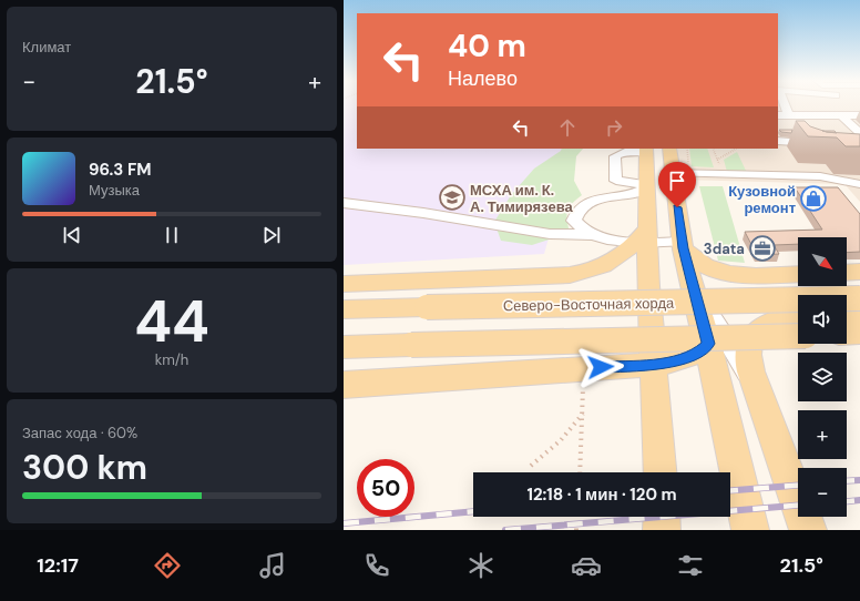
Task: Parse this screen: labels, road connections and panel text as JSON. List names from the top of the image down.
{
  "streets": {
    "main road": ["Северо-Восточная хорда"]
  },
  "places": {
    "school or university": ["МСХА им. К. А. Тимирязева"],
    "shop": ["Кузовной ремонт"],
    "office": ["3data"]
  },
  "north": "bottom right",
  "page": {
    "tile": [
      "Климат",
      ["44", "km/h"],
      ["Запас хода · 60%", "300 km"]
    ],
    "turn": ["40 m", "Налево"],
    "heat": ["−", "21.5°", "+"],
    "song": ["96.3 FM", "Музыка"],
    "map_buttons": ["+", "−"],
    "limit": "50",
    "trip": "12:18 · 1 мин · 120 m",
    "tabs": ["12:17", "21.5°"]
  }
}
